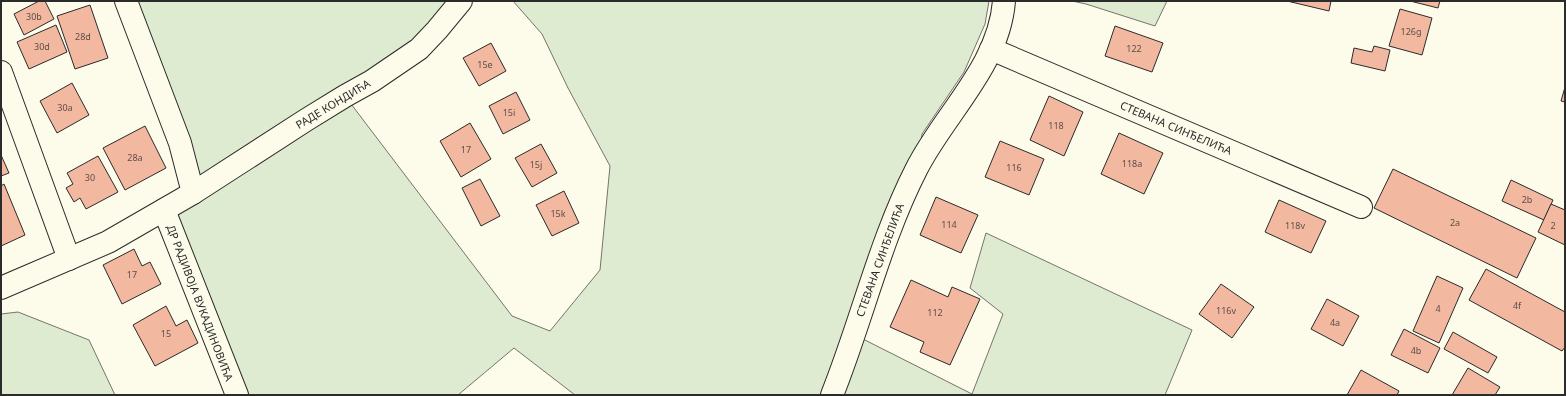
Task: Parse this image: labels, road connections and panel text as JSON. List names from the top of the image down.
{
  "streets": {
    "street": ["РАДЕ КОНДИЋА", "СТЕВАНА СИНЂЕЛИЋА", "ДР РАДИВОЈА ВУКАДИНОВИЋА"]
  },
  "crossings": [
    ["РАДЕ КОНДИЋА", "ДР РАДИВОЈА ВУКАДИНОВИЋА"]
  ],
  "house_numbers": [
    "30b",
    "126g",
    "28d",
    "30d",
    "122",
    "15e",
    "30a",
    "15i",
    "118",
    "17",
    "28a",
    "118a",
    "15j",
    "116",
    "30",
    "2b",
    "15k",
    "2a",
    "114",
    "118v",
    "2",
    "17",
    "4f",
    "4",
    "116v",
    "112",
    "4a",
    "15",
    "4b"
  ]
}
